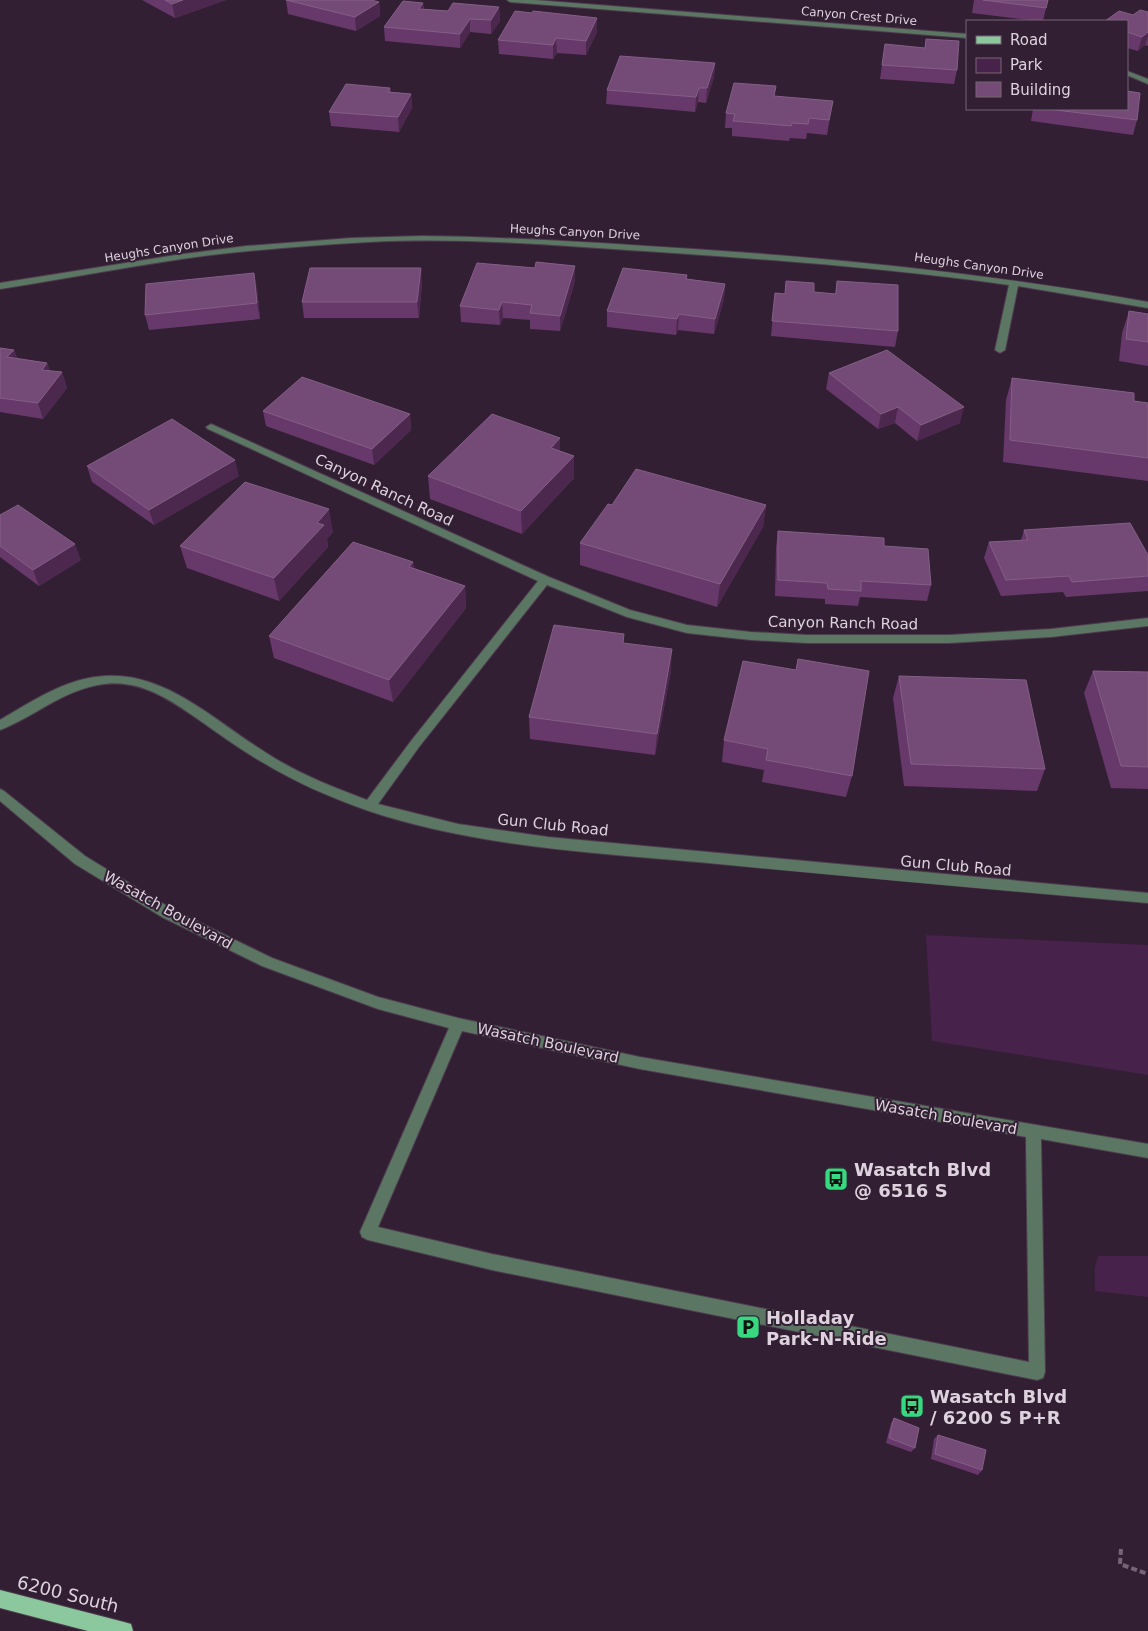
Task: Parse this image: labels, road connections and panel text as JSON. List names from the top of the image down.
{
  "streets": {
    "main road": ["6200 South"],
    "street": [
      "Canyon Crest Drive",
      "Heughs Canyon Drive",
      "Canyon Ranch Road",
      "Gun Club Road",
      "Wasatch Boulevard"
    ]
  },
  "places": {
    "bus stop": ["Wasatch Blvd @ 6516 S", "Wasatch Blvd / 6200 S P+R"],
    "parking": ["Holladay Park-N-Ride"]
  },
  "legend": ["Road", "Park", "Building"]
}
